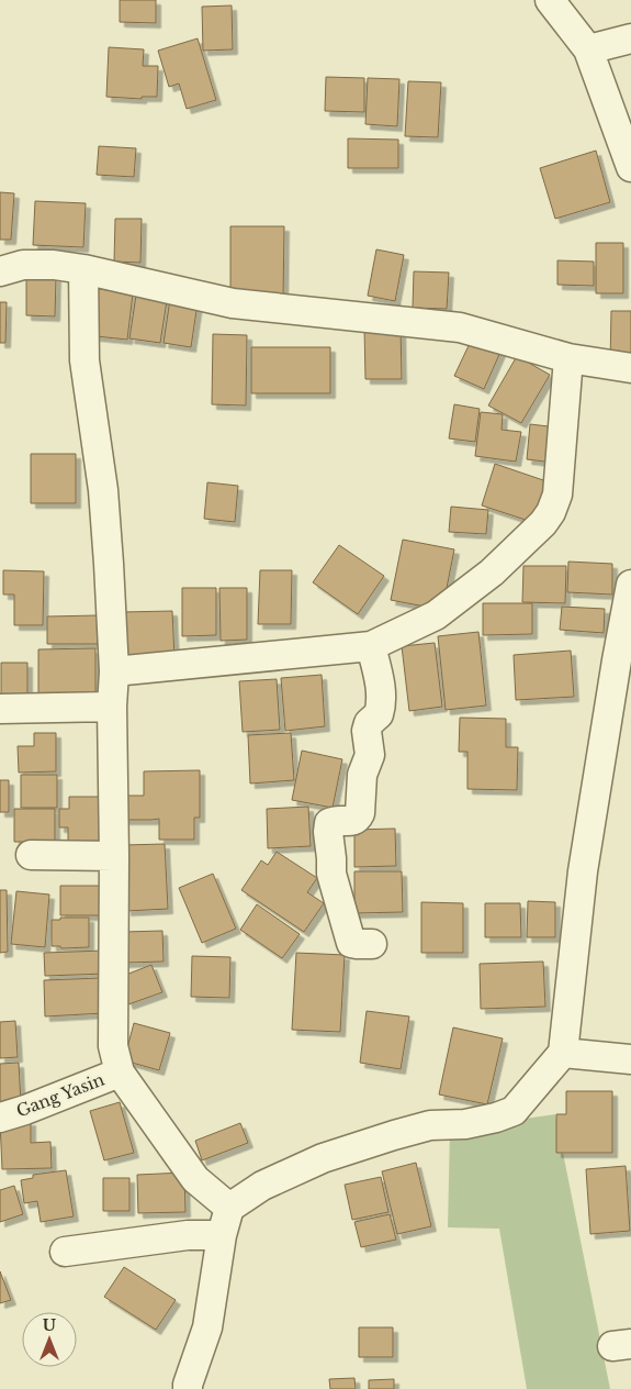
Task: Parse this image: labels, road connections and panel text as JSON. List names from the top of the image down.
{
  "streets": {
    "street": ["Gang Yasin"]
  },
  "north": "top"
}
